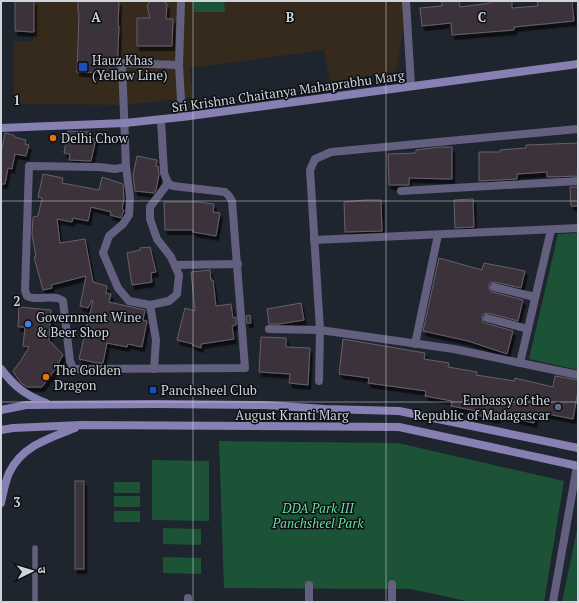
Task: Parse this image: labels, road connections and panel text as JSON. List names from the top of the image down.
{
  "streets": {
    "main road": ["Sri Krishna Chaitanya Mahaprabhu Marg", "August Kranti Marg"]
  },
  "parks": ["DDA Park III Panchsheel Park"],
  "places": {
    "transit": ["Hauz Khas (Yellow Line)", "Panchsheel Club"],
    "other": [
      "Delhi Chow",
      "Government Wine & Beer Shop",
      "The Golden Dragon",
      "Embassy of the Republic of Madagascar"
    ]
  },
  "north": "right",
  "grid": {
    "columns": ["A", "B", "C"],
    "rows": ["1", "2", "3"]
  }
}
